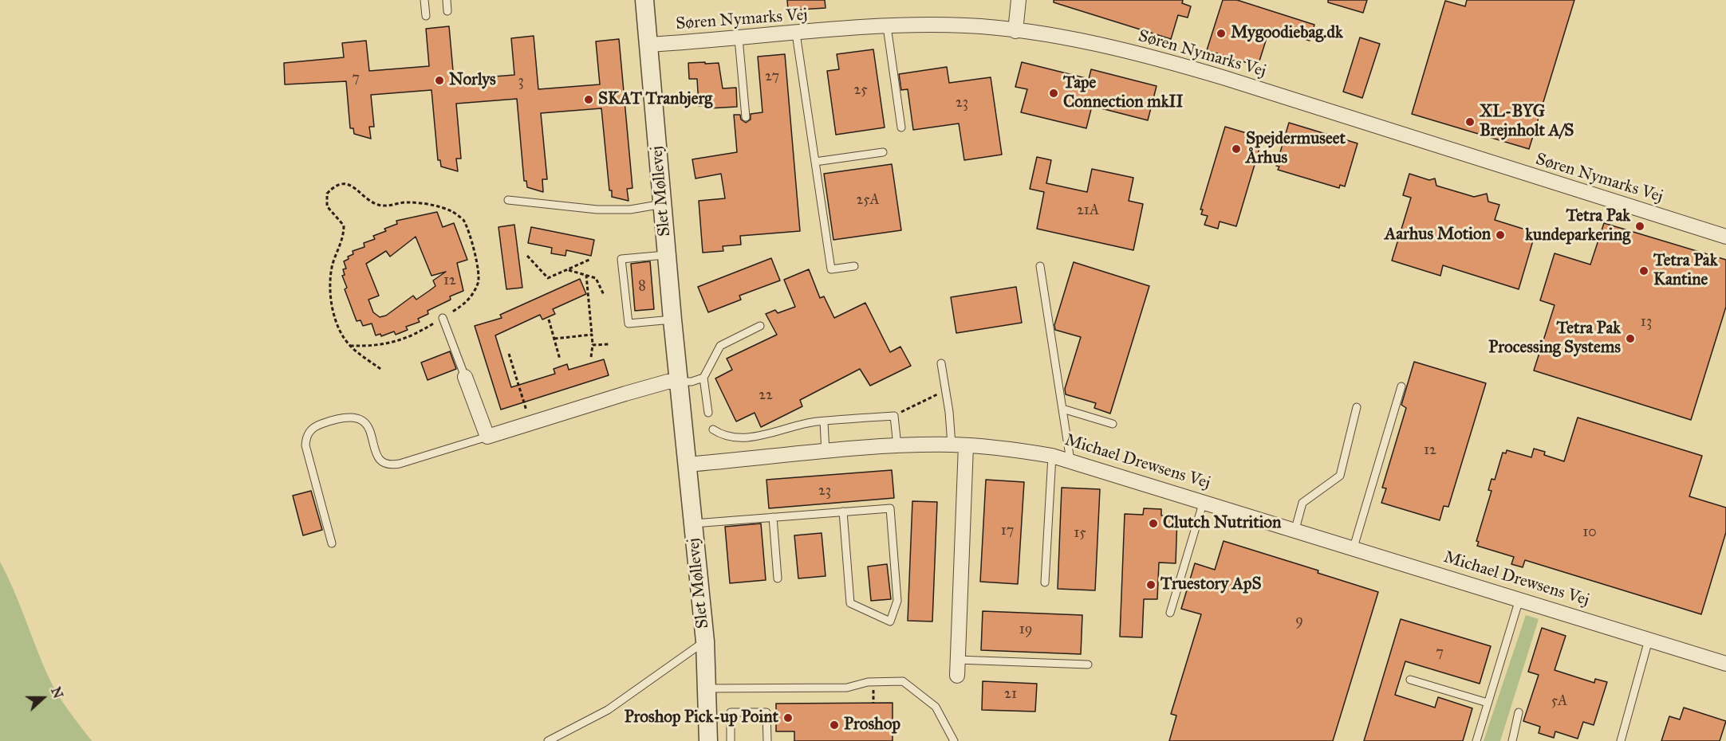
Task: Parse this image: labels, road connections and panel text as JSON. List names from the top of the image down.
{
  "streets": {
    "street": ["Søren Nymarks Vej", "Slet Møllevej", "Michael Drewsens Vej"]
  },
  "crossings": [
    ["Søren Nymarks Vej", "Slet Møllevej"],
    ["Slet Møllevej", "Michael Drewsens Vej"]
  ],
  "places": [
    "Mygoodiebag.dk",
    "Norlys",
    "Tape Connection mkII",
    "SKAT Tranbjerg",
    "XL-BYG Brejnholt A/S",
    "Spejdermuseet Århus",
    "Tetra Pak kundeparkering",
    "Aarhus Motion",
    "Tetra Pak Kantine",
    "Tetra Pak Processing Systems",
    "Clutch Nutrition",
    "Truestory ApS",
    "Proshop Pick-up Point",
    "Proshop"
  ],
  "house_numbers": [
    "27",
    "7",
    "3",
    "25",
    "23",
    "25A",
    "21A",
    "12",
    "8",
    "13",
    "22",
    "12",
    "23",
    "17",
    "10",
    "15",
    "9",
    "19",
    "7",
    "21",
    "5A"
  ],
  "north": "right"
}
